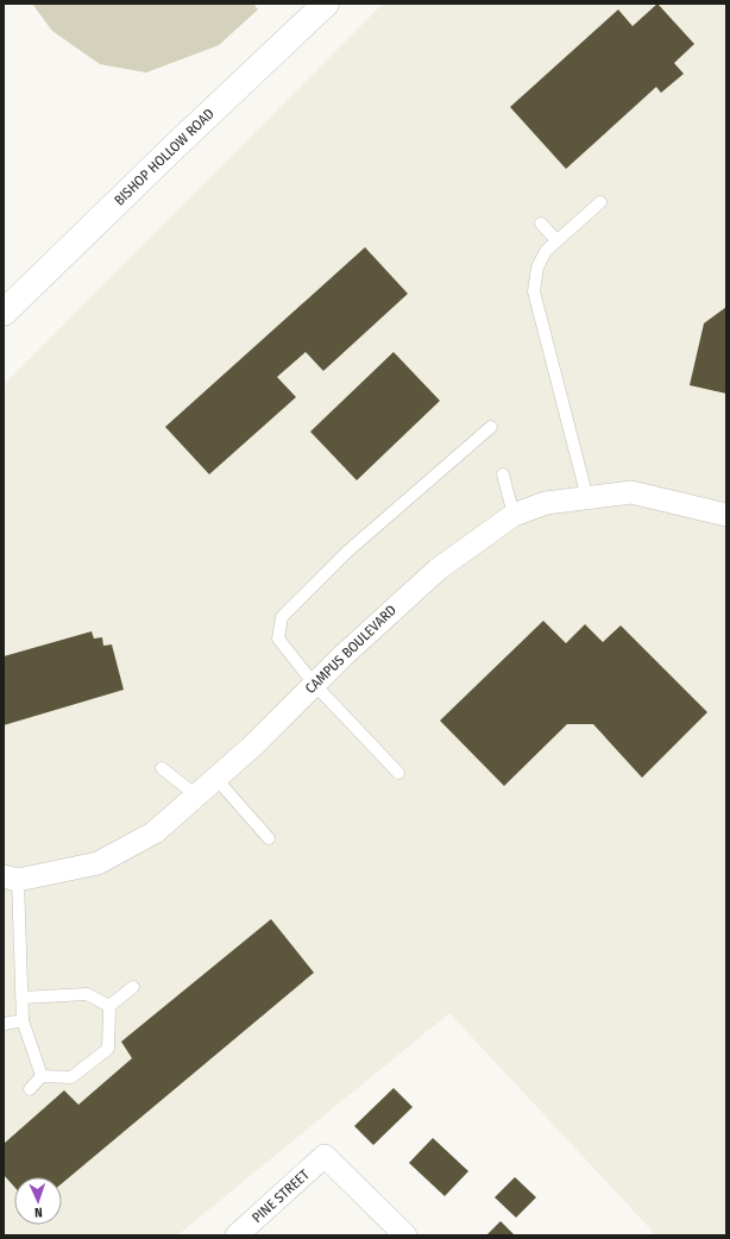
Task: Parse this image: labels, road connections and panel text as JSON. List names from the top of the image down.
{
  "streets": {
    "street": ["BISHOP HOLLOW ROAD", "CAMPUS BOULEVARD", "PINE STREET"]
  },
  "north": "bottom"
}
